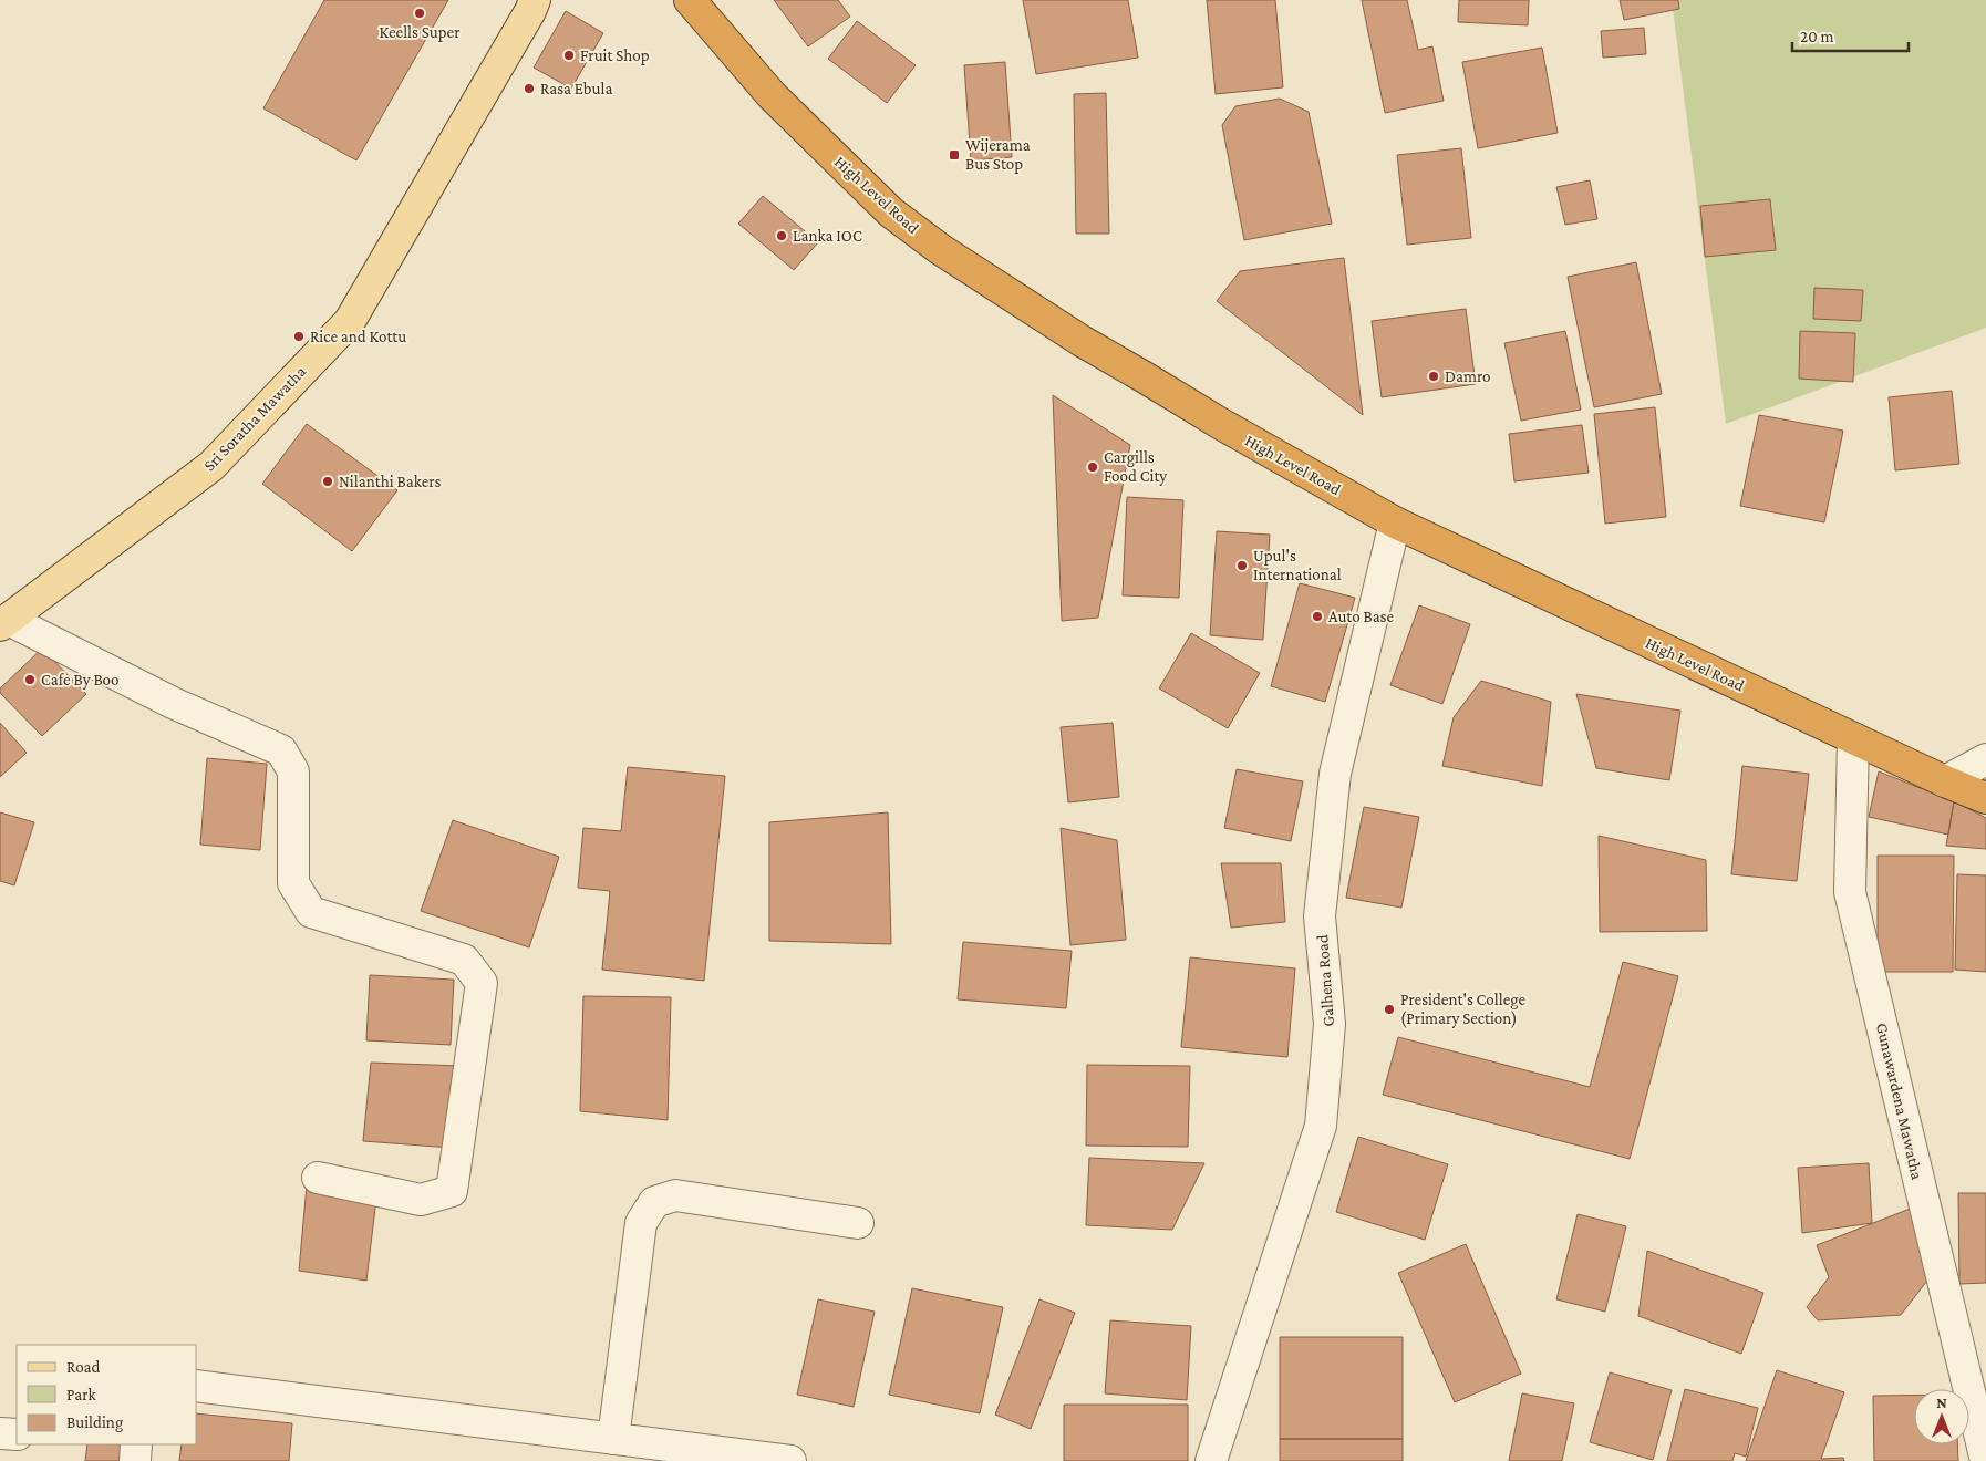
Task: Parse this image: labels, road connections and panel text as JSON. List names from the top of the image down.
{
  "streets": {
    "highway": ["High Level Road"],
    "main road": ["Sri Soratha Mawatha"],
    "street": ["Galhena Road", "Gunawardena Mawatha"]
  },
  "crossings": [
    ["High Level Road", "Galhena Road"],
    ["High Level Road", "Gunawardena Mawatha"]
  ],
  "places": {
    "other": [
      "Keells Super",
      "Fruit Shop",
      "Rasa Ebula",
      "Lanka IOC",
      "Rice and Kottu",
      "Damro",
      "Cargills Food City",
      "Nilanthi Bakers",
      "Upul's International",
      "Auto Base",
      "Cafe By Boo",
      "President's College (Primary Section)"
    ],
    "transit": ["Wijerama Bus Stop"]
  },
  "legend": ["Road", "Park", "Building"],
  "scale_bar": "20 m",
  "north": "top"
}
